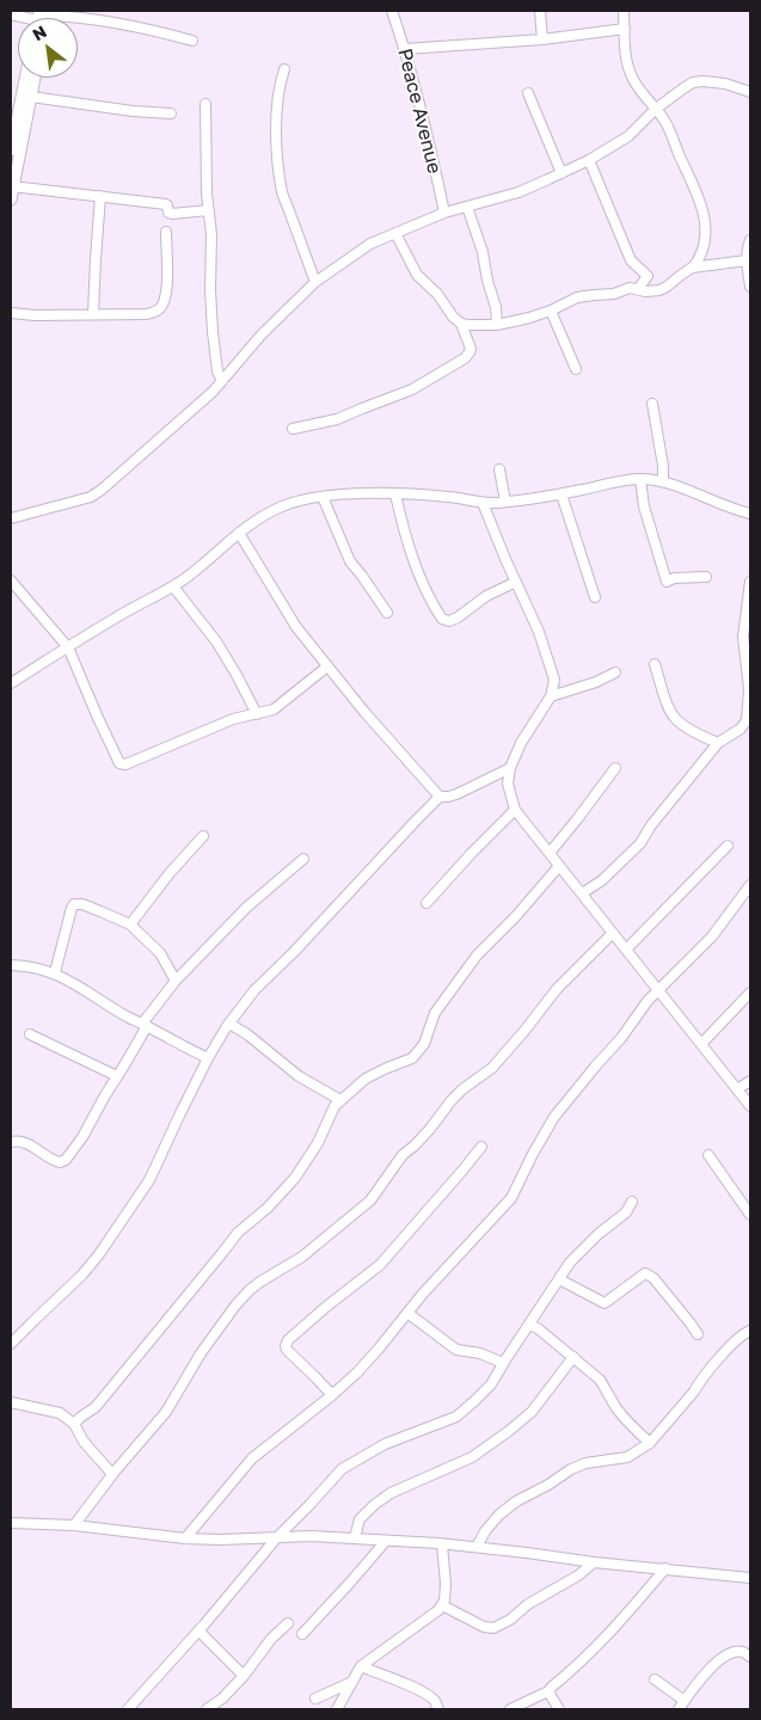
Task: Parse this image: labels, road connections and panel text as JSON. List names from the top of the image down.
{
  "streets": {
    "street": ["Peace Avenue"]
  },
  "north": "top left"
}
